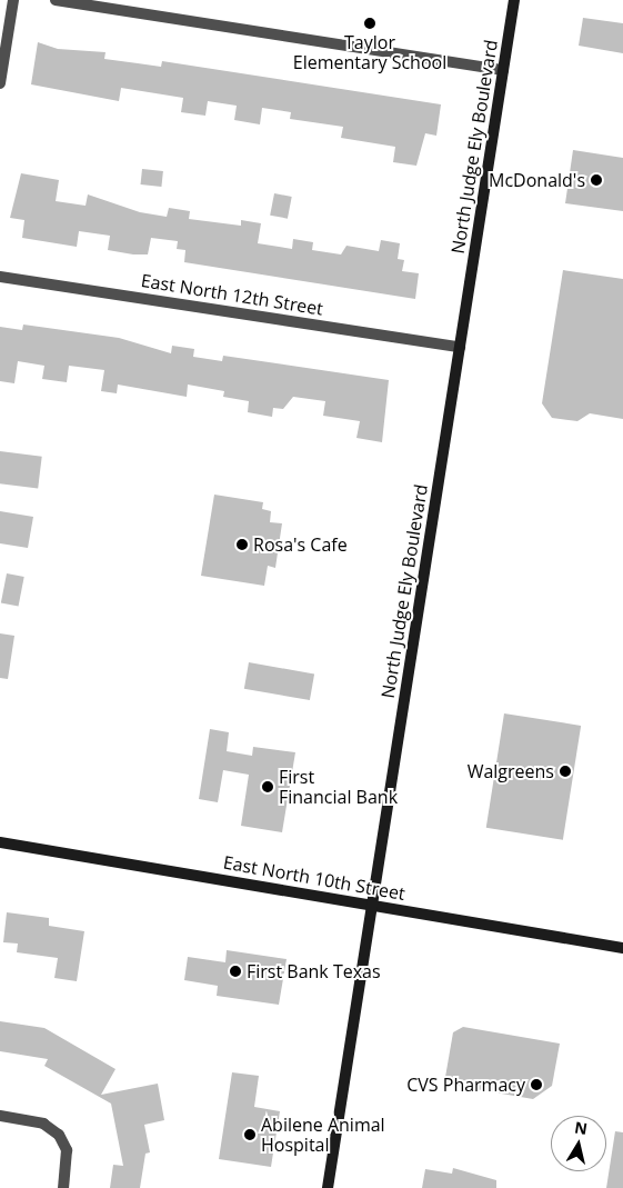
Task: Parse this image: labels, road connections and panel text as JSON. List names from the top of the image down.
{
  "streets": {
    "main road": ["North Judge Ely Boulevard", "East North 10th Street"],
    "street": ["East North 12th Street"]
  },
  "crossings": [
    ["North Judge Ely Boulevard", "East North 12th Street"],
    ["North Judge Ely Boulevard", "East North 10th Street"]
  ],
  "places": [
    "Taylor Elementary School",
    "McDonald's",
    "Rosa's Cafe",
    "Walgreens",
    "First Financial Bank",
    "First Bank Texas",
    "CVS Pharmacy",
    "Abilene Animal Hospital"
  ],
  "north": "top"
}
